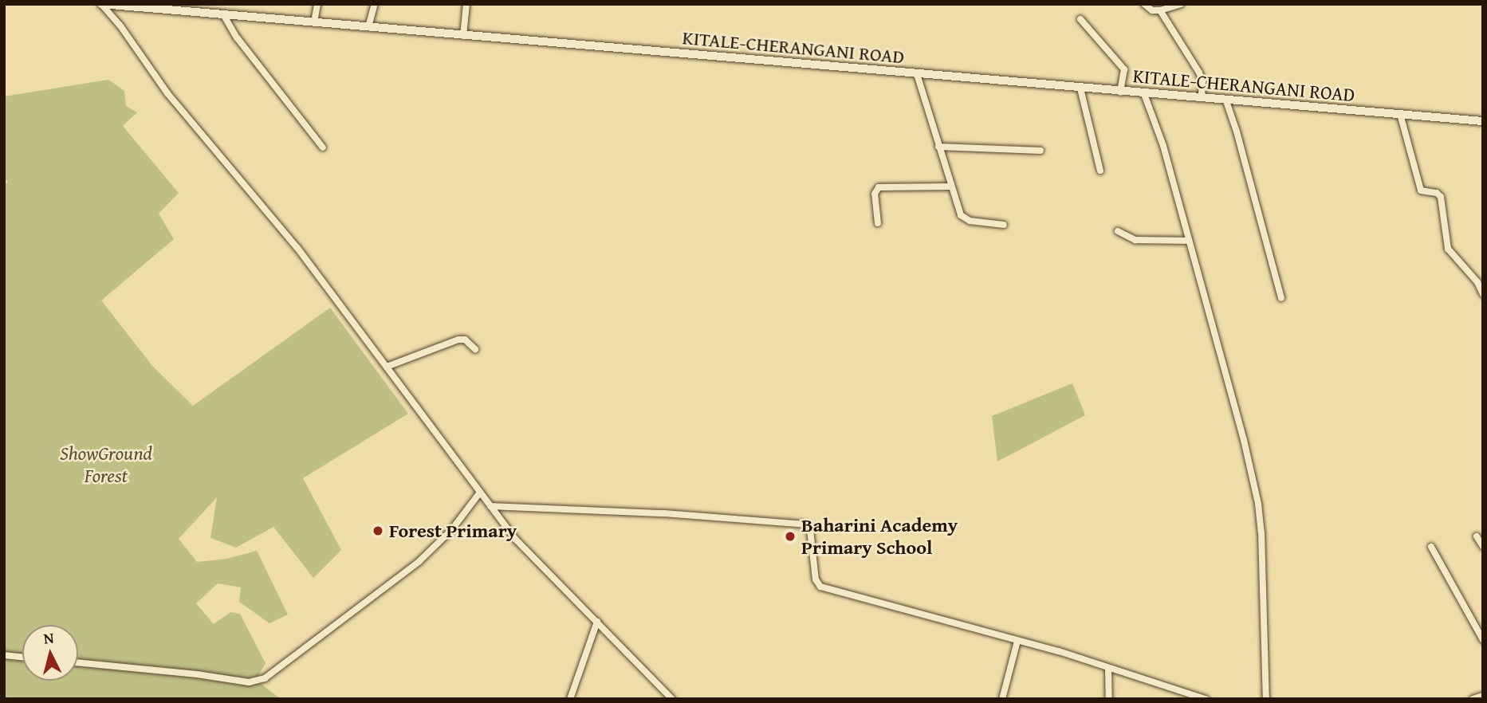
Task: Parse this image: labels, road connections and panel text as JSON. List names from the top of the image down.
{
  "streets": {
    "main road": ["KITALE-CHERANGANI ROAD"]
  },
  "parks": ["ShowGround Forest"],
  "places": ["Forest Primary", "Baharini Academy Primary School"],
  "north": "top"
}
